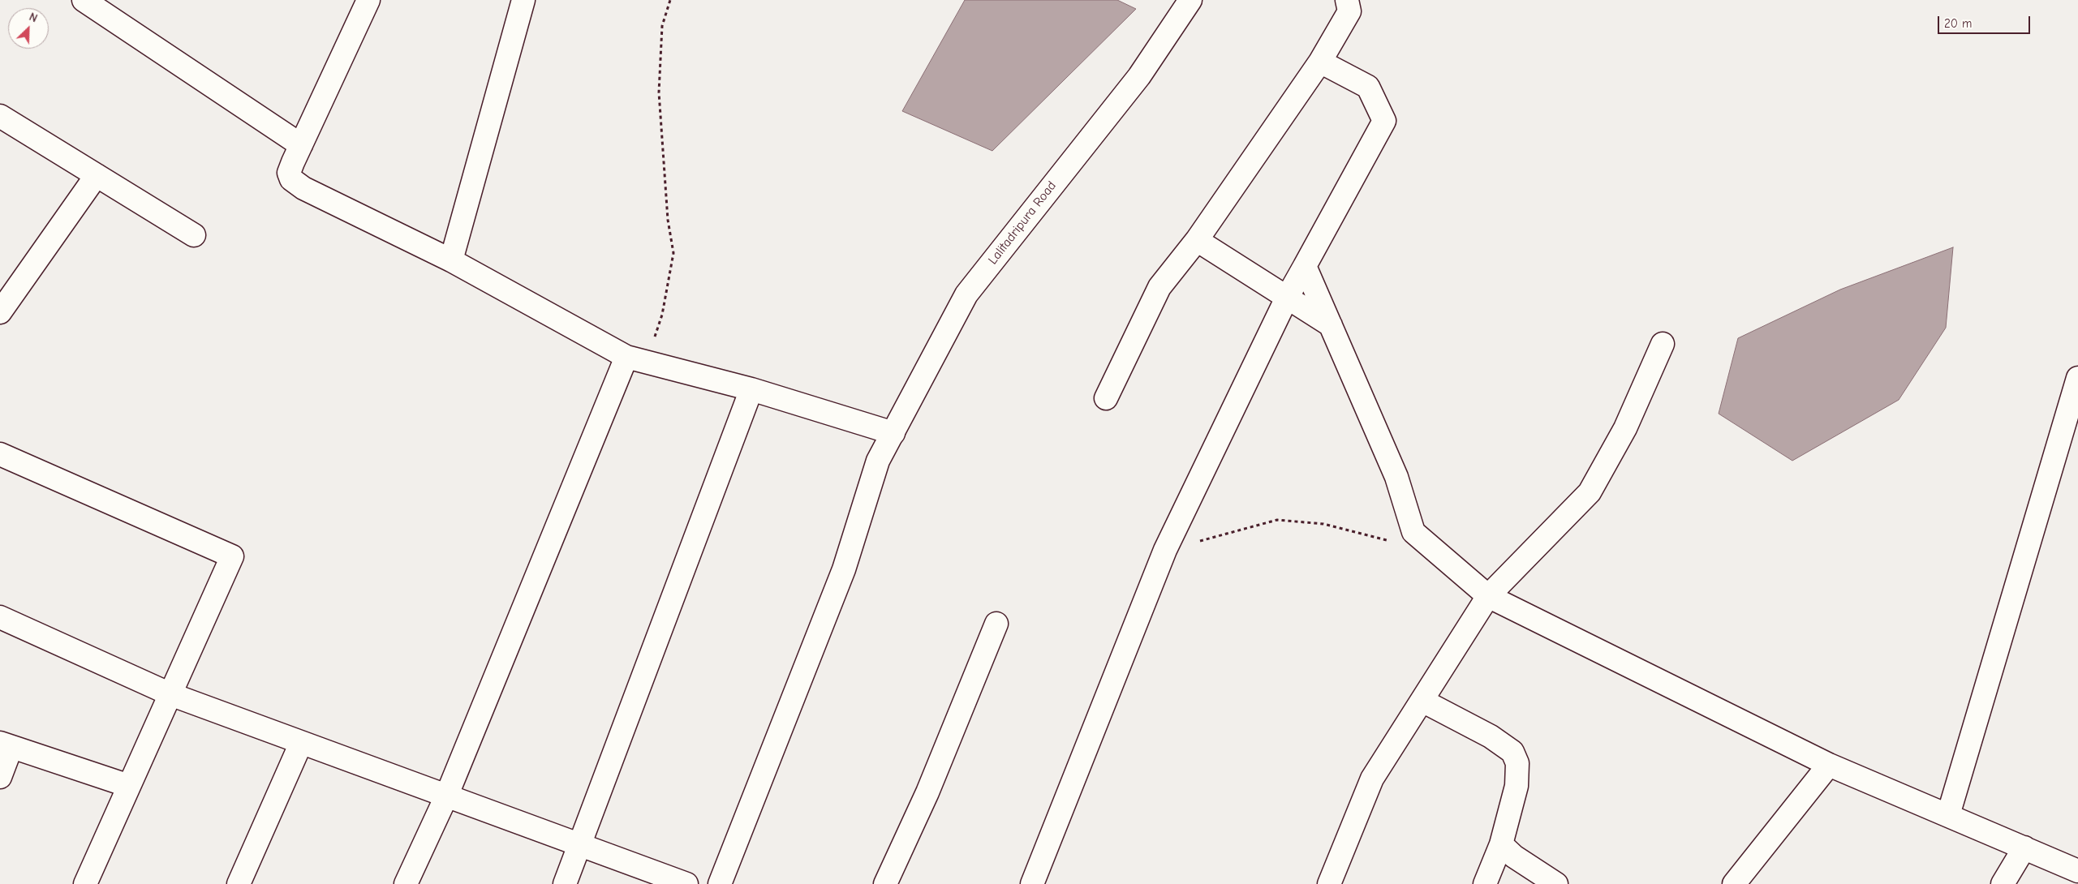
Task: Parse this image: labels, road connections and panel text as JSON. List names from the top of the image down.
{
  "streets": {
    "street": ["Lalitadripura Road"]
  },
  "scale_bar": "20 m",
  "north": "top right"
}
